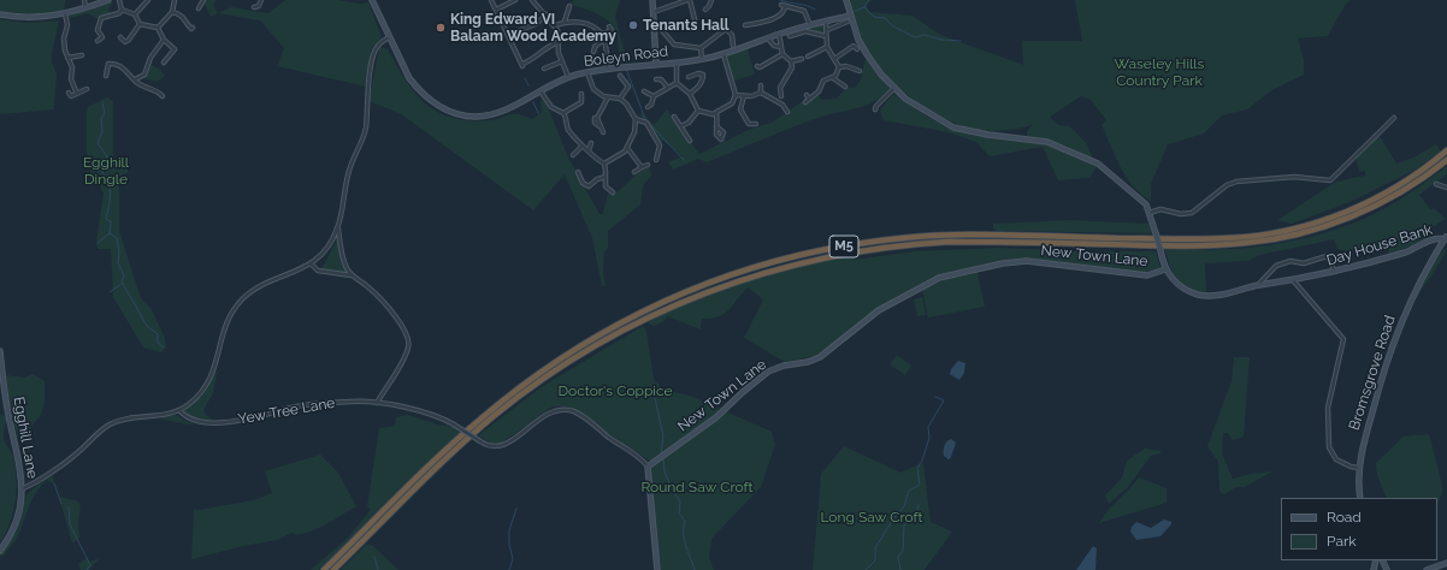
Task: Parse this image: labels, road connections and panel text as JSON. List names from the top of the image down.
{
  "streets": {
    "highway": ["M5"],
    "street": [
      "Boleyn Road",
      "Day House Bank",
      "New Town Lane",
      "Bromsgrove Road",
      "Yew Tree Lane",
      "Egghill Lane"
    ]
  },
  "crossings": [
    ["Day House Bank", "New Town Lane"],
    ["Day House Bank", "Bromsgrove Road"],
    ["New Town Lane", "Yew Tree Lane"]
  ],
  "parks": [
    "Waseley Hills Country Park",
    "Egghill Dingle",
    "Doctor's Coppice",
    "Round Saw Croft",
    "Long Saw Croft"
  ],
  "places": ["Tenants Hall", "King Edward VI Balaam Wood Academy"],
  "legend": ["Road", "Park"]
}
